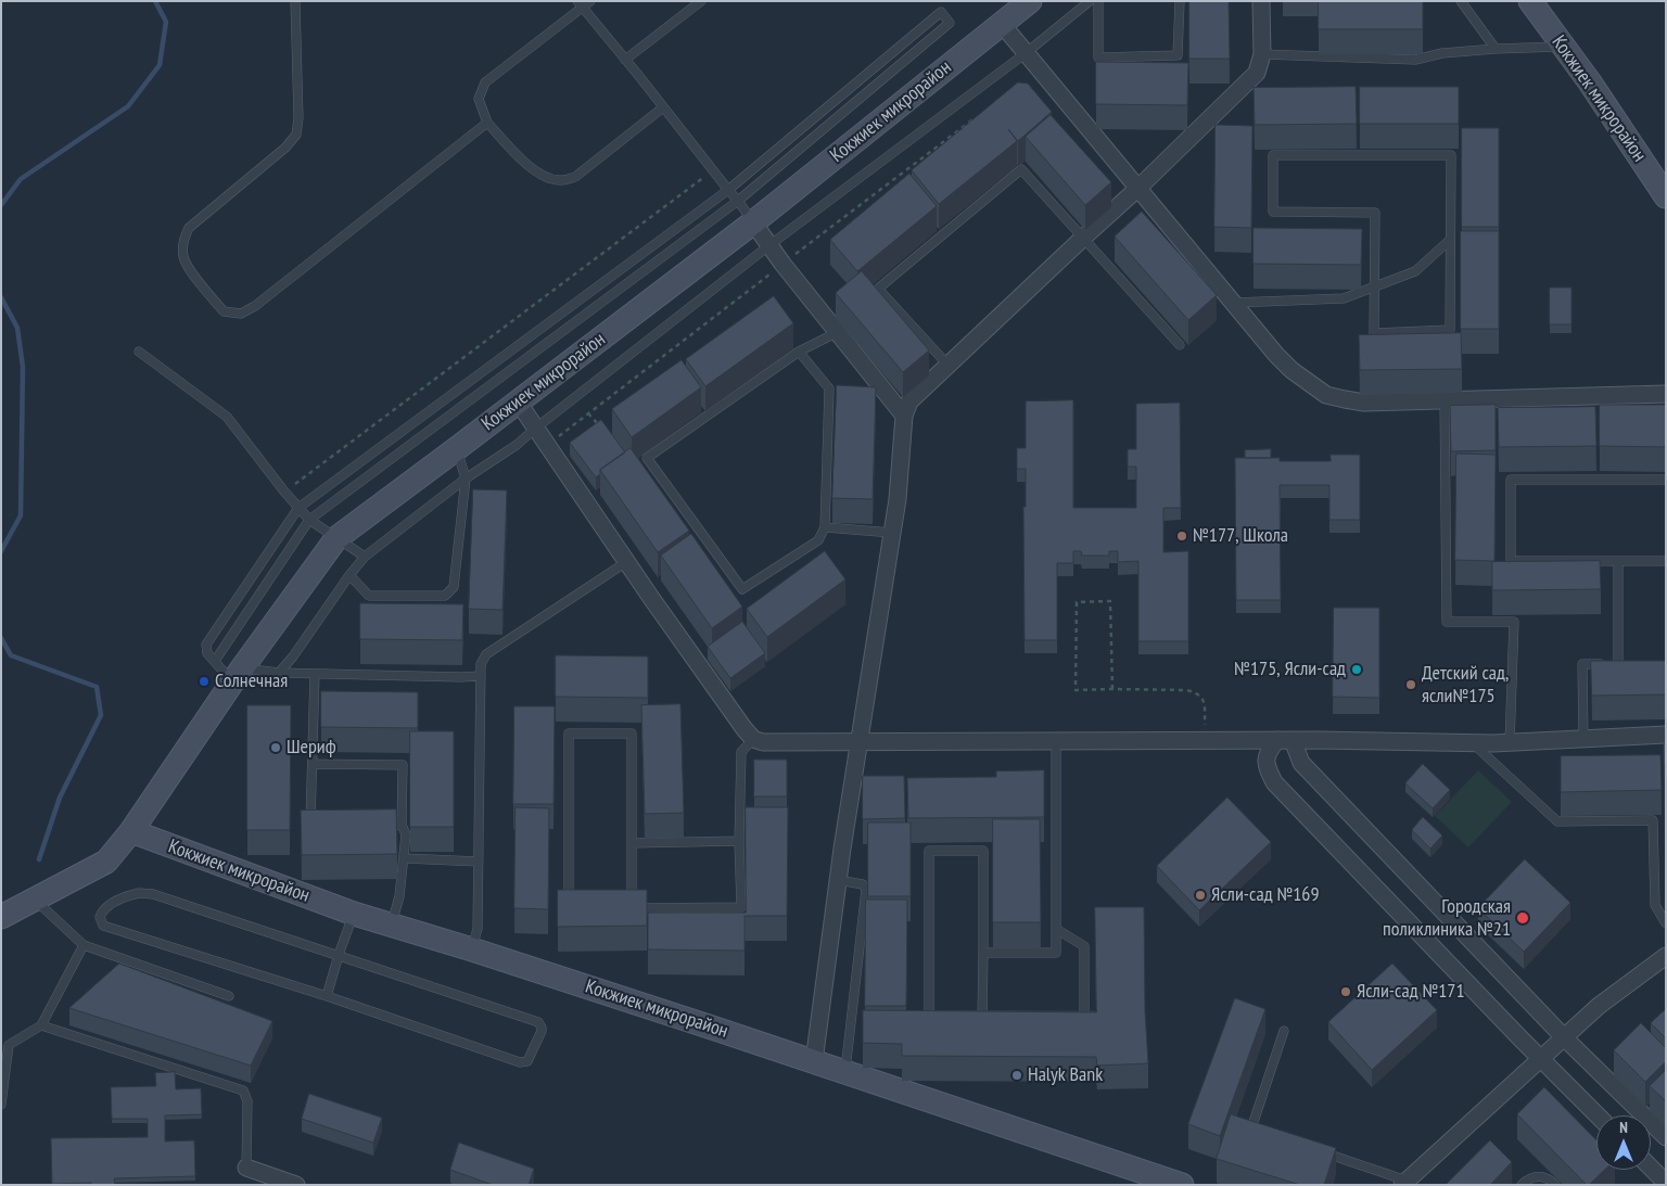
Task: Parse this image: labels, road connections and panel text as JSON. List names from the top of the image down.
{
  "streets": {
    "street": ["Кокжиек микрорайон"]
  },
  "places": [
    "№177, Школа",
    "№175, Ясли-сад",
    "Солнечная",
    "Детский сад, ясли№175",
    "Шериф",
    "Ясли-сад №169",
    "Городская поликлиника №21",
    "Ясли-сад №171",
    "Halyk Bank"
  ],
  "north": "top"
}
